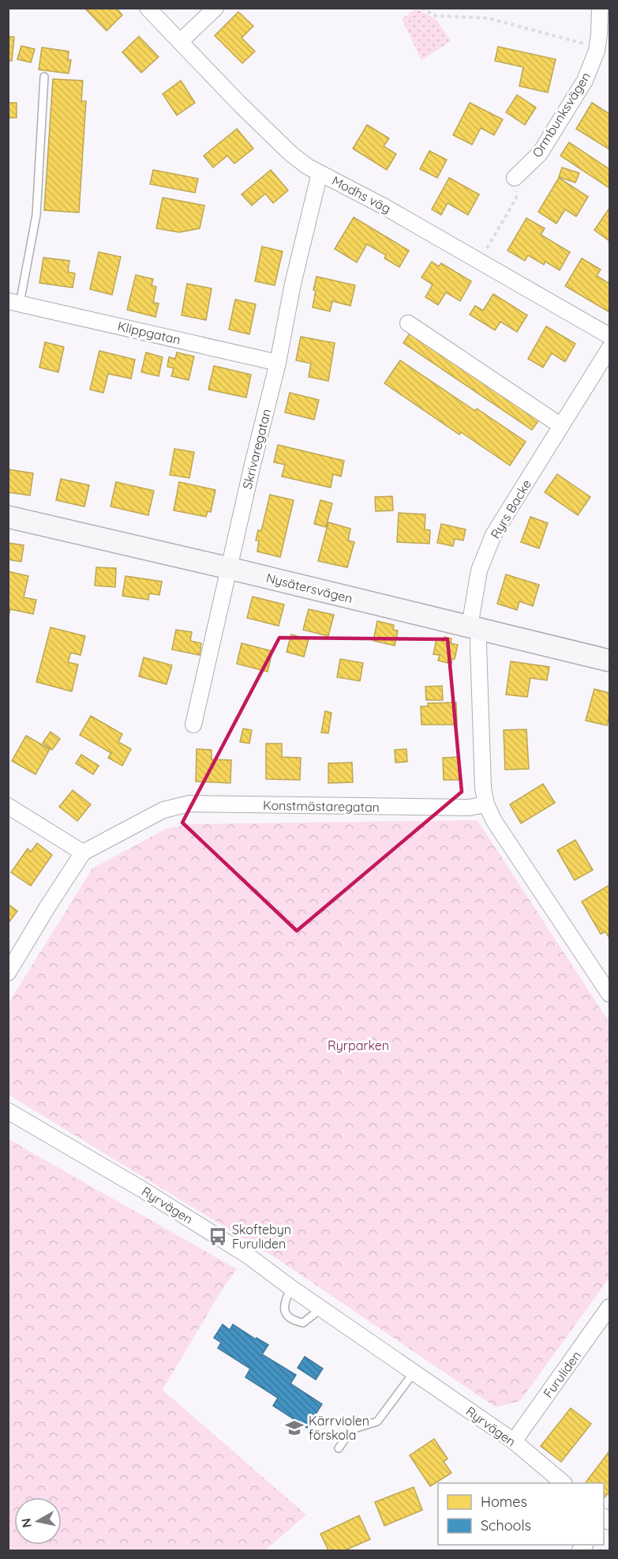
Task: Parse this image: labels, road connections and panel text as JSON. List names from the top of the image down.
{
  "streets": {
    "street": [
      "Ormbunksvägen",
      "Modhs väg",
      "Klippgatan",
      "Skrivaregatan",
      "Ryrs Backe",
      "Nysätersvägen",
      "Konstmästaregatan",
      "Ryrvägen",
      "Furuliden"
    ]
  },
  "crossings": [
    ["Modhs väg", "Skrivaregatan"],
    ["Klippgatan", "Skrivaregatan"],
    ["Skrivaregatan", "Nysätersvägen"],
    ["Ryrs Backe", "Nysätersvägen"],
    ["Ryrs Backe", "Konstmästaregatan"],
    ["Ryrvägen", "Furuliden"]
  ],
  "parks": ["Ryrparken"],
  "places": {
    "bus stop": ["Skoftebyn Furuliden"],
    "school or university": ["Kärrviolen förskola"]
  },
  "legend": ["Homes", "Schools"],
  "north": "left"
}
